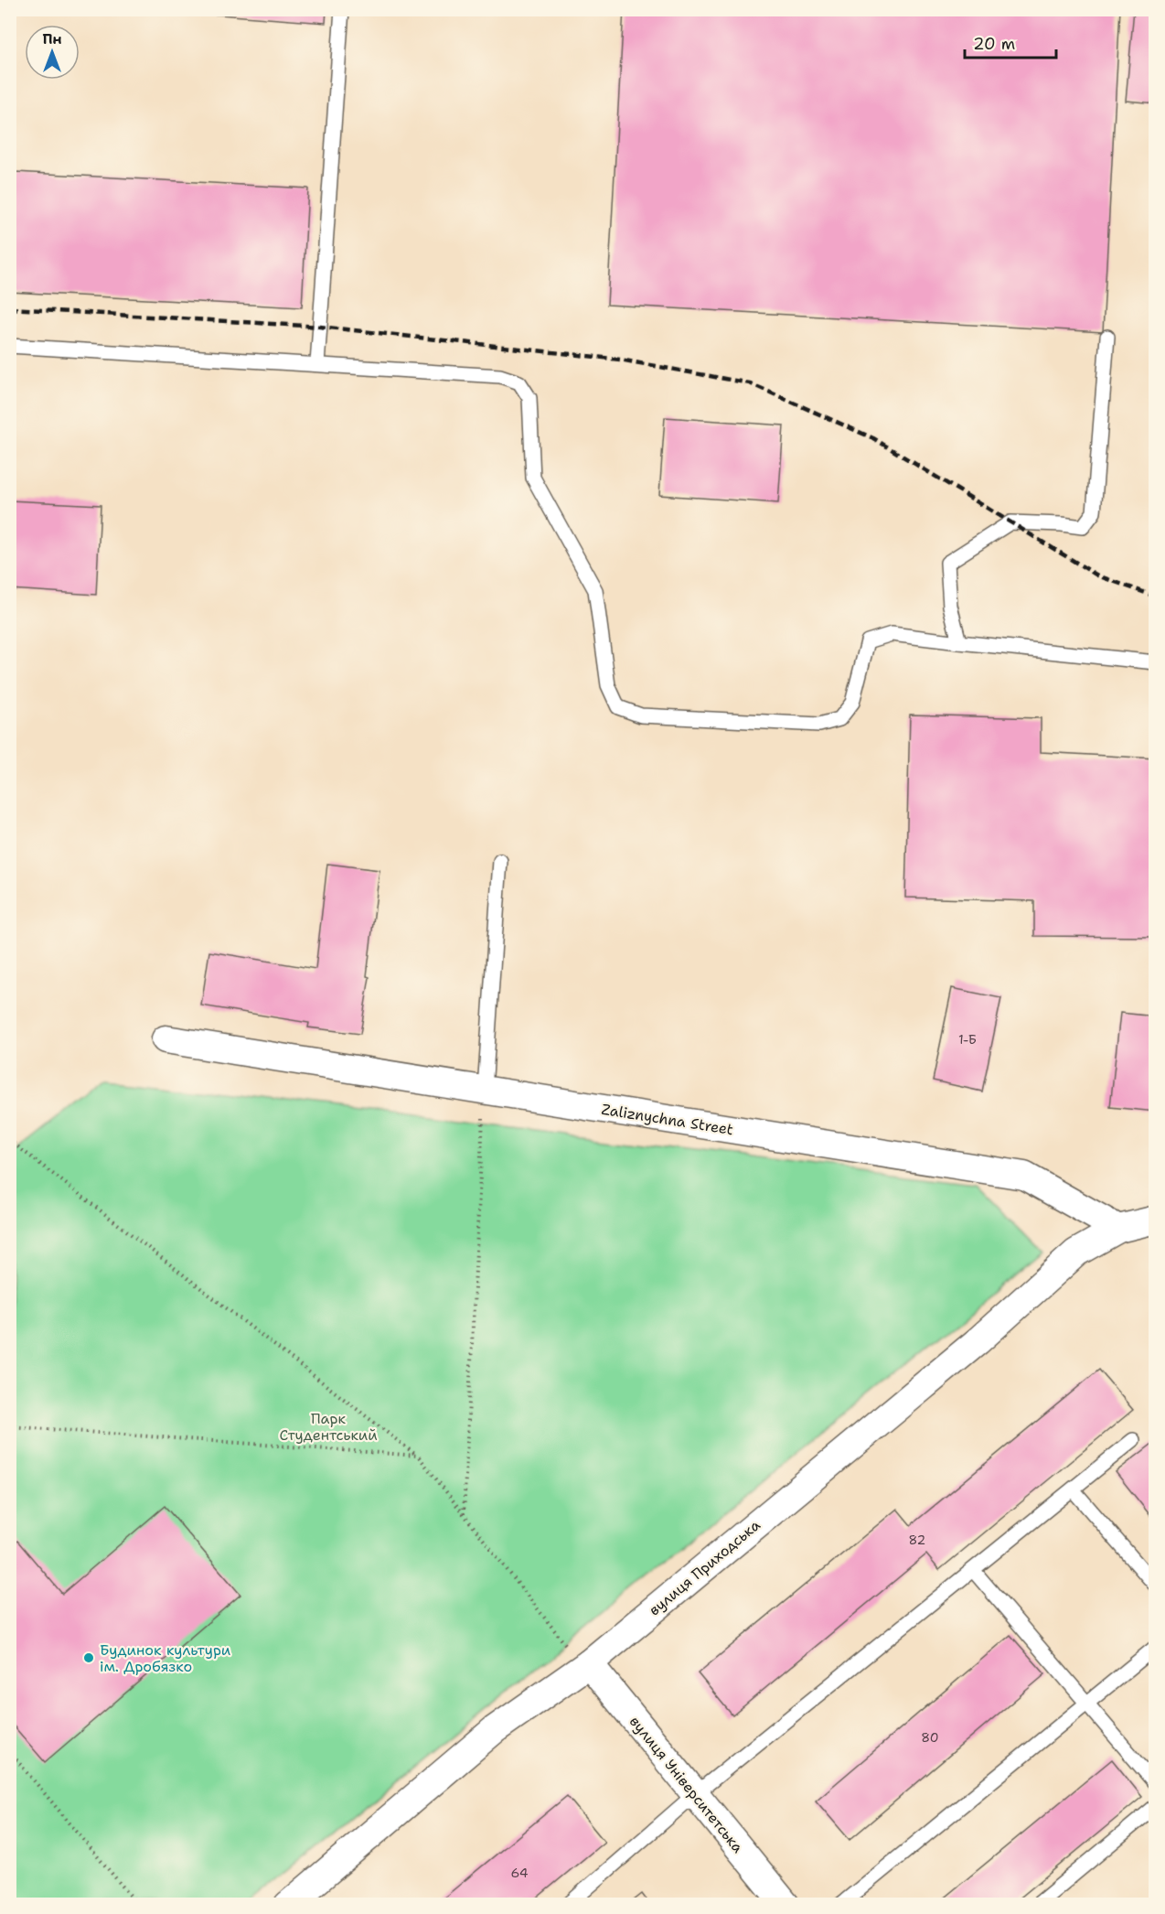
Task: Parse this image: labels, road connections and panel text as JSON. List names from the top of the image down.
{
  "streets": {
    "street": ["Zaliznychna Street", "вулиця Приходська", "вулиця Університетська"]
  },
  "crossings": [
    ["Zaliznychna Street", "вулиця Приходська"],
    ["вулиця Приходська", "вулиця Університетська"]
  ],
  "parks": ["Парк Студентський"],
  "places": ["Будинок культури ім. Дробязко"],
  "house_numbers": [
    "1-Б",
    "82",
    "80",
    "64"
  ],
  "scale_bar": "20 m",
  "north": "top"
}
